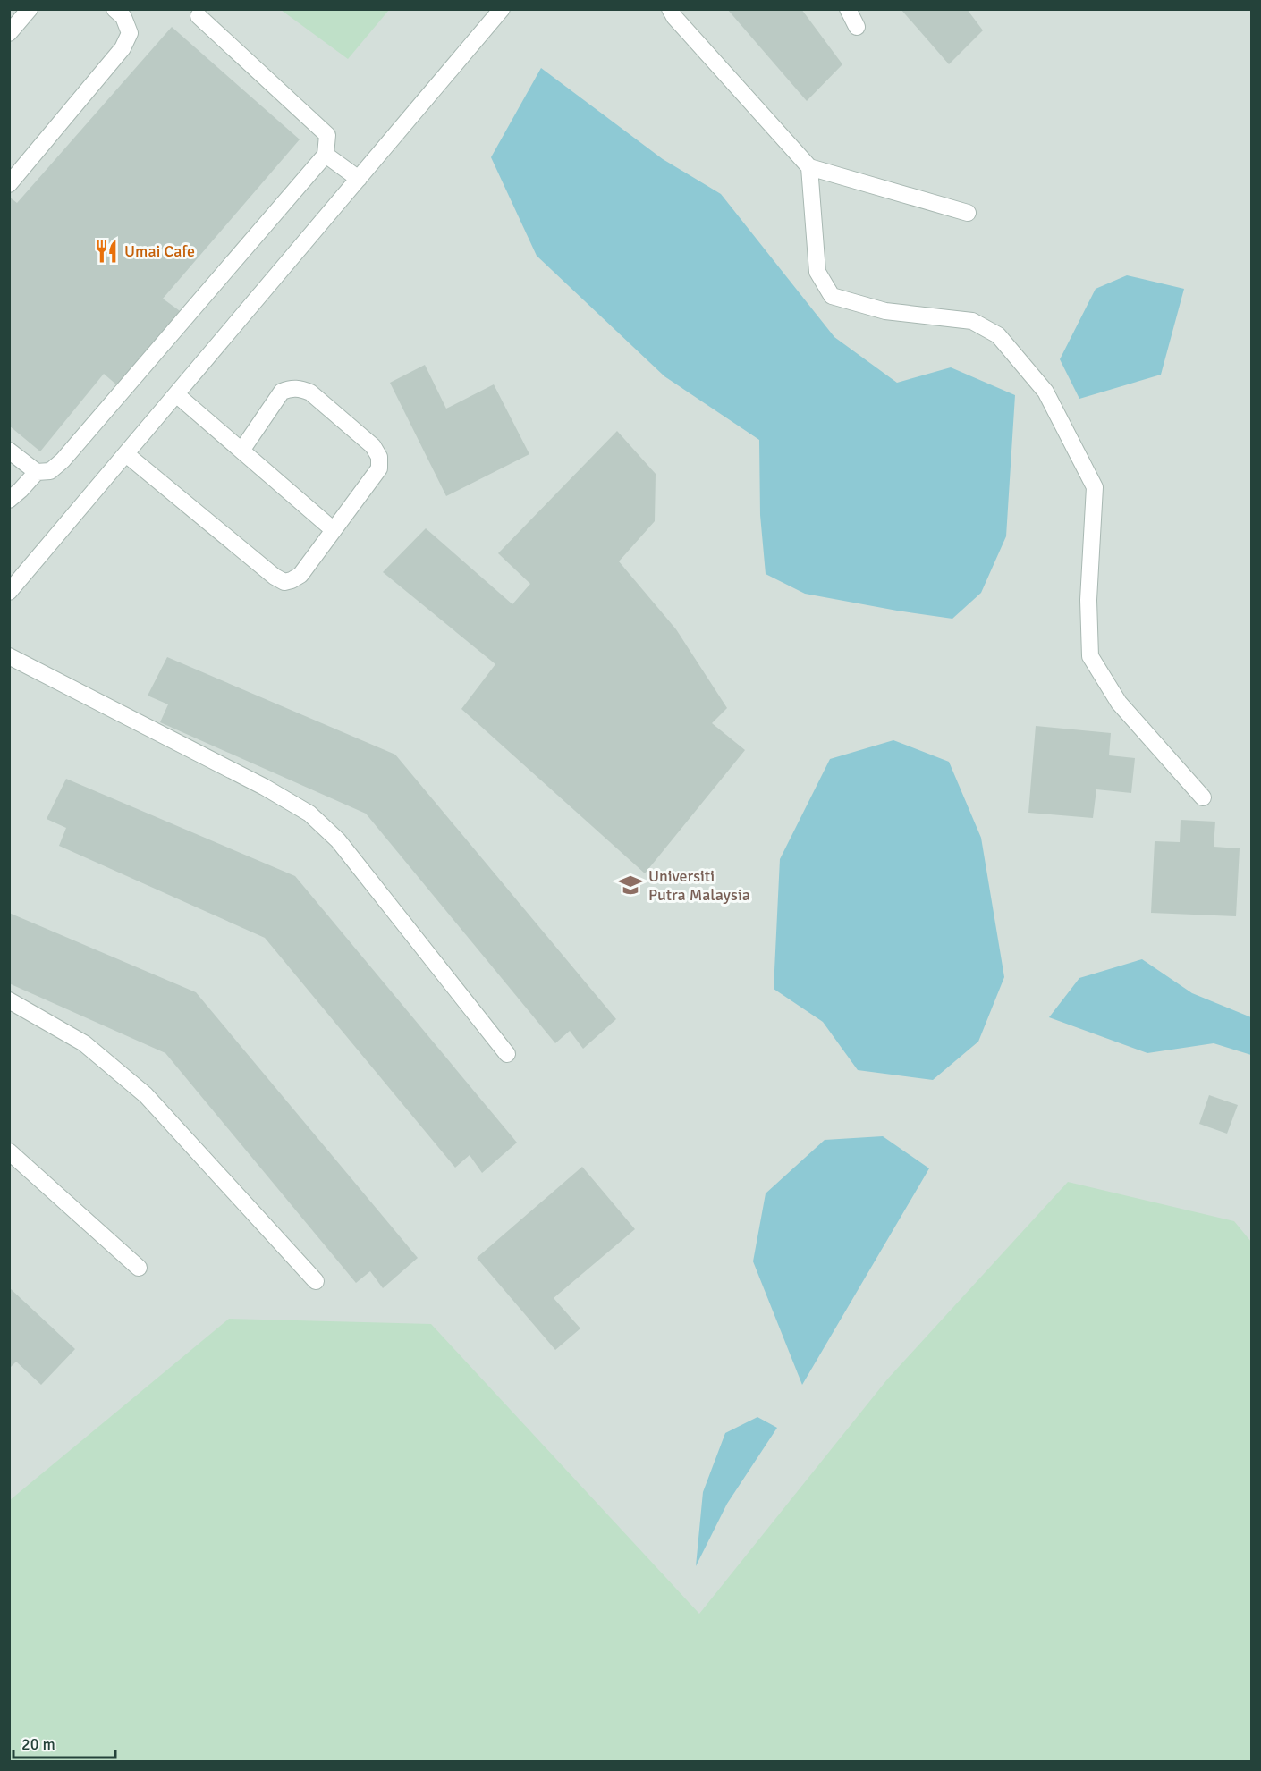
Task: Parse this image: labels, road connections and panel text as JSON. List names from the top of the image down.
{
  "places": {
    "restaurant": ["Umai Cafe"],
    "school or university": ["Universiti Putra Malaysia"]
  },
  "scale_bar": "20 m"
}
